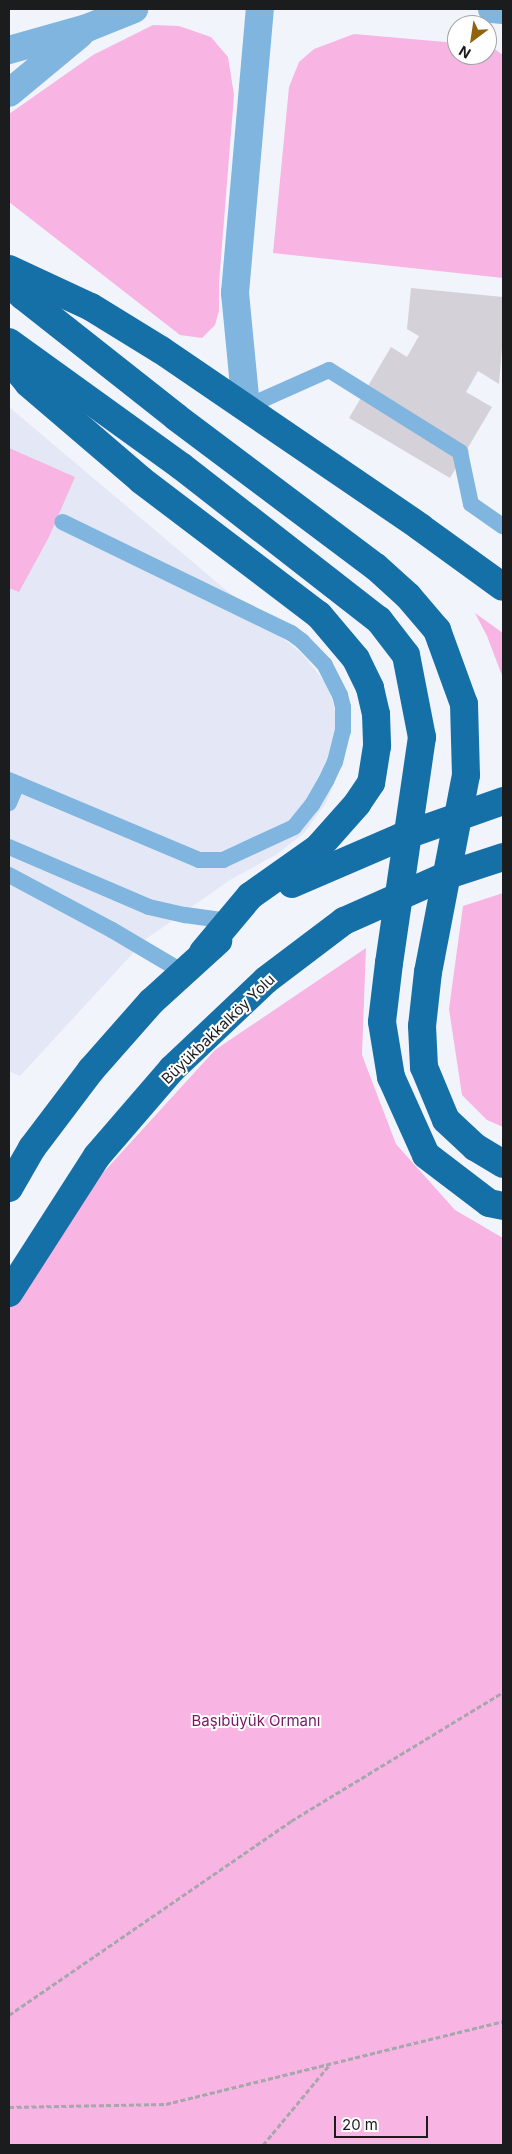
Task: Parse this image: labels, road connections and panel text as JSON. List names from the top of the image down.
{
  "streets": {
    "highway": ["Büyükbakkalköy Yolu"]
  },
  "parks": ["Başıbüyük Ormanı"],
  "scale_bar": "20 m",
  "north": "bottom left"
}
